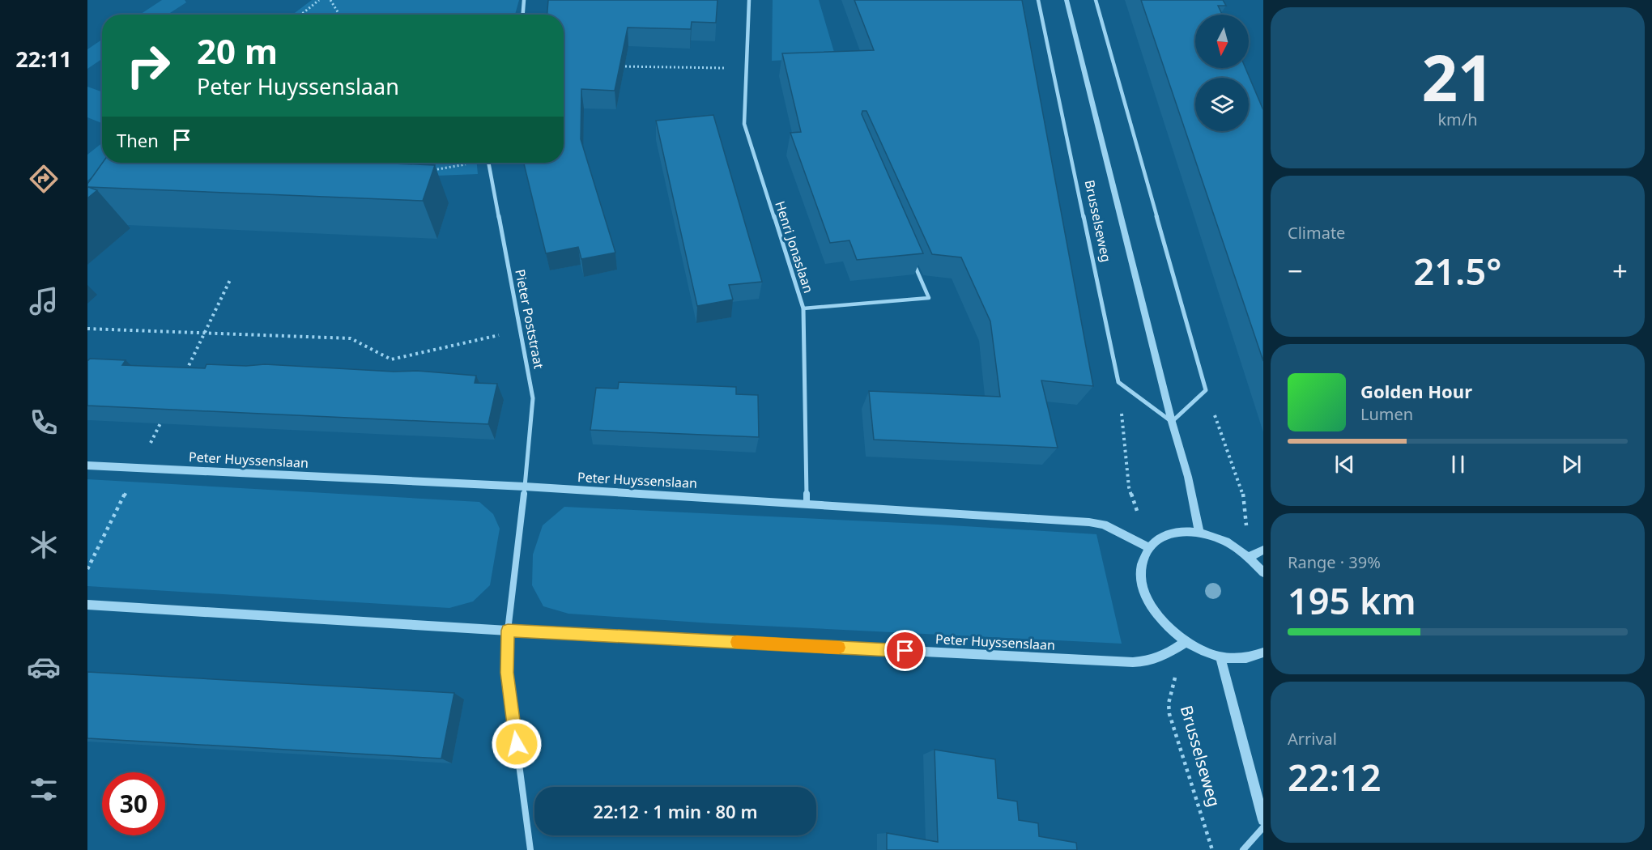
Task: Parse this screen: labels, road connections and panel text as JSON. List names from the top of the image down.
{
  "streets": {
    "street": [
      "Brusselseweg",
      "Henri Jonaslaan",
      "Pieter Poststraat",
      "Peter Huyssenslaan"
    ]
  },
  "crossings": [
    ["Brusselseweg", "Peter Huyssenslaan"],
    ["Henri Jonaslaan", "Peter Huyssenslaan"],
    ["Pieter Poststraat", "Peter Huyssenslaan"]
  ],
  "north": "bottom",
  "page": {
    "tabs": "22:11",
    "tile": [
      ["21", "km/h"],
      "Climate",
      ["Range · 39%", "195 km"],
      ["Arrival", "22:12"]
    ],
    "turn": ["20 m", "Peter Huyssenslaan"],
    "then": "Then",
    "heat": ["−", "21.5°", "+"],
    "song": ["Golden Hour", "Lumen"],
    "limit": "30",
    "trip": "22:12 · 1 min · 80 m"
  }
}
